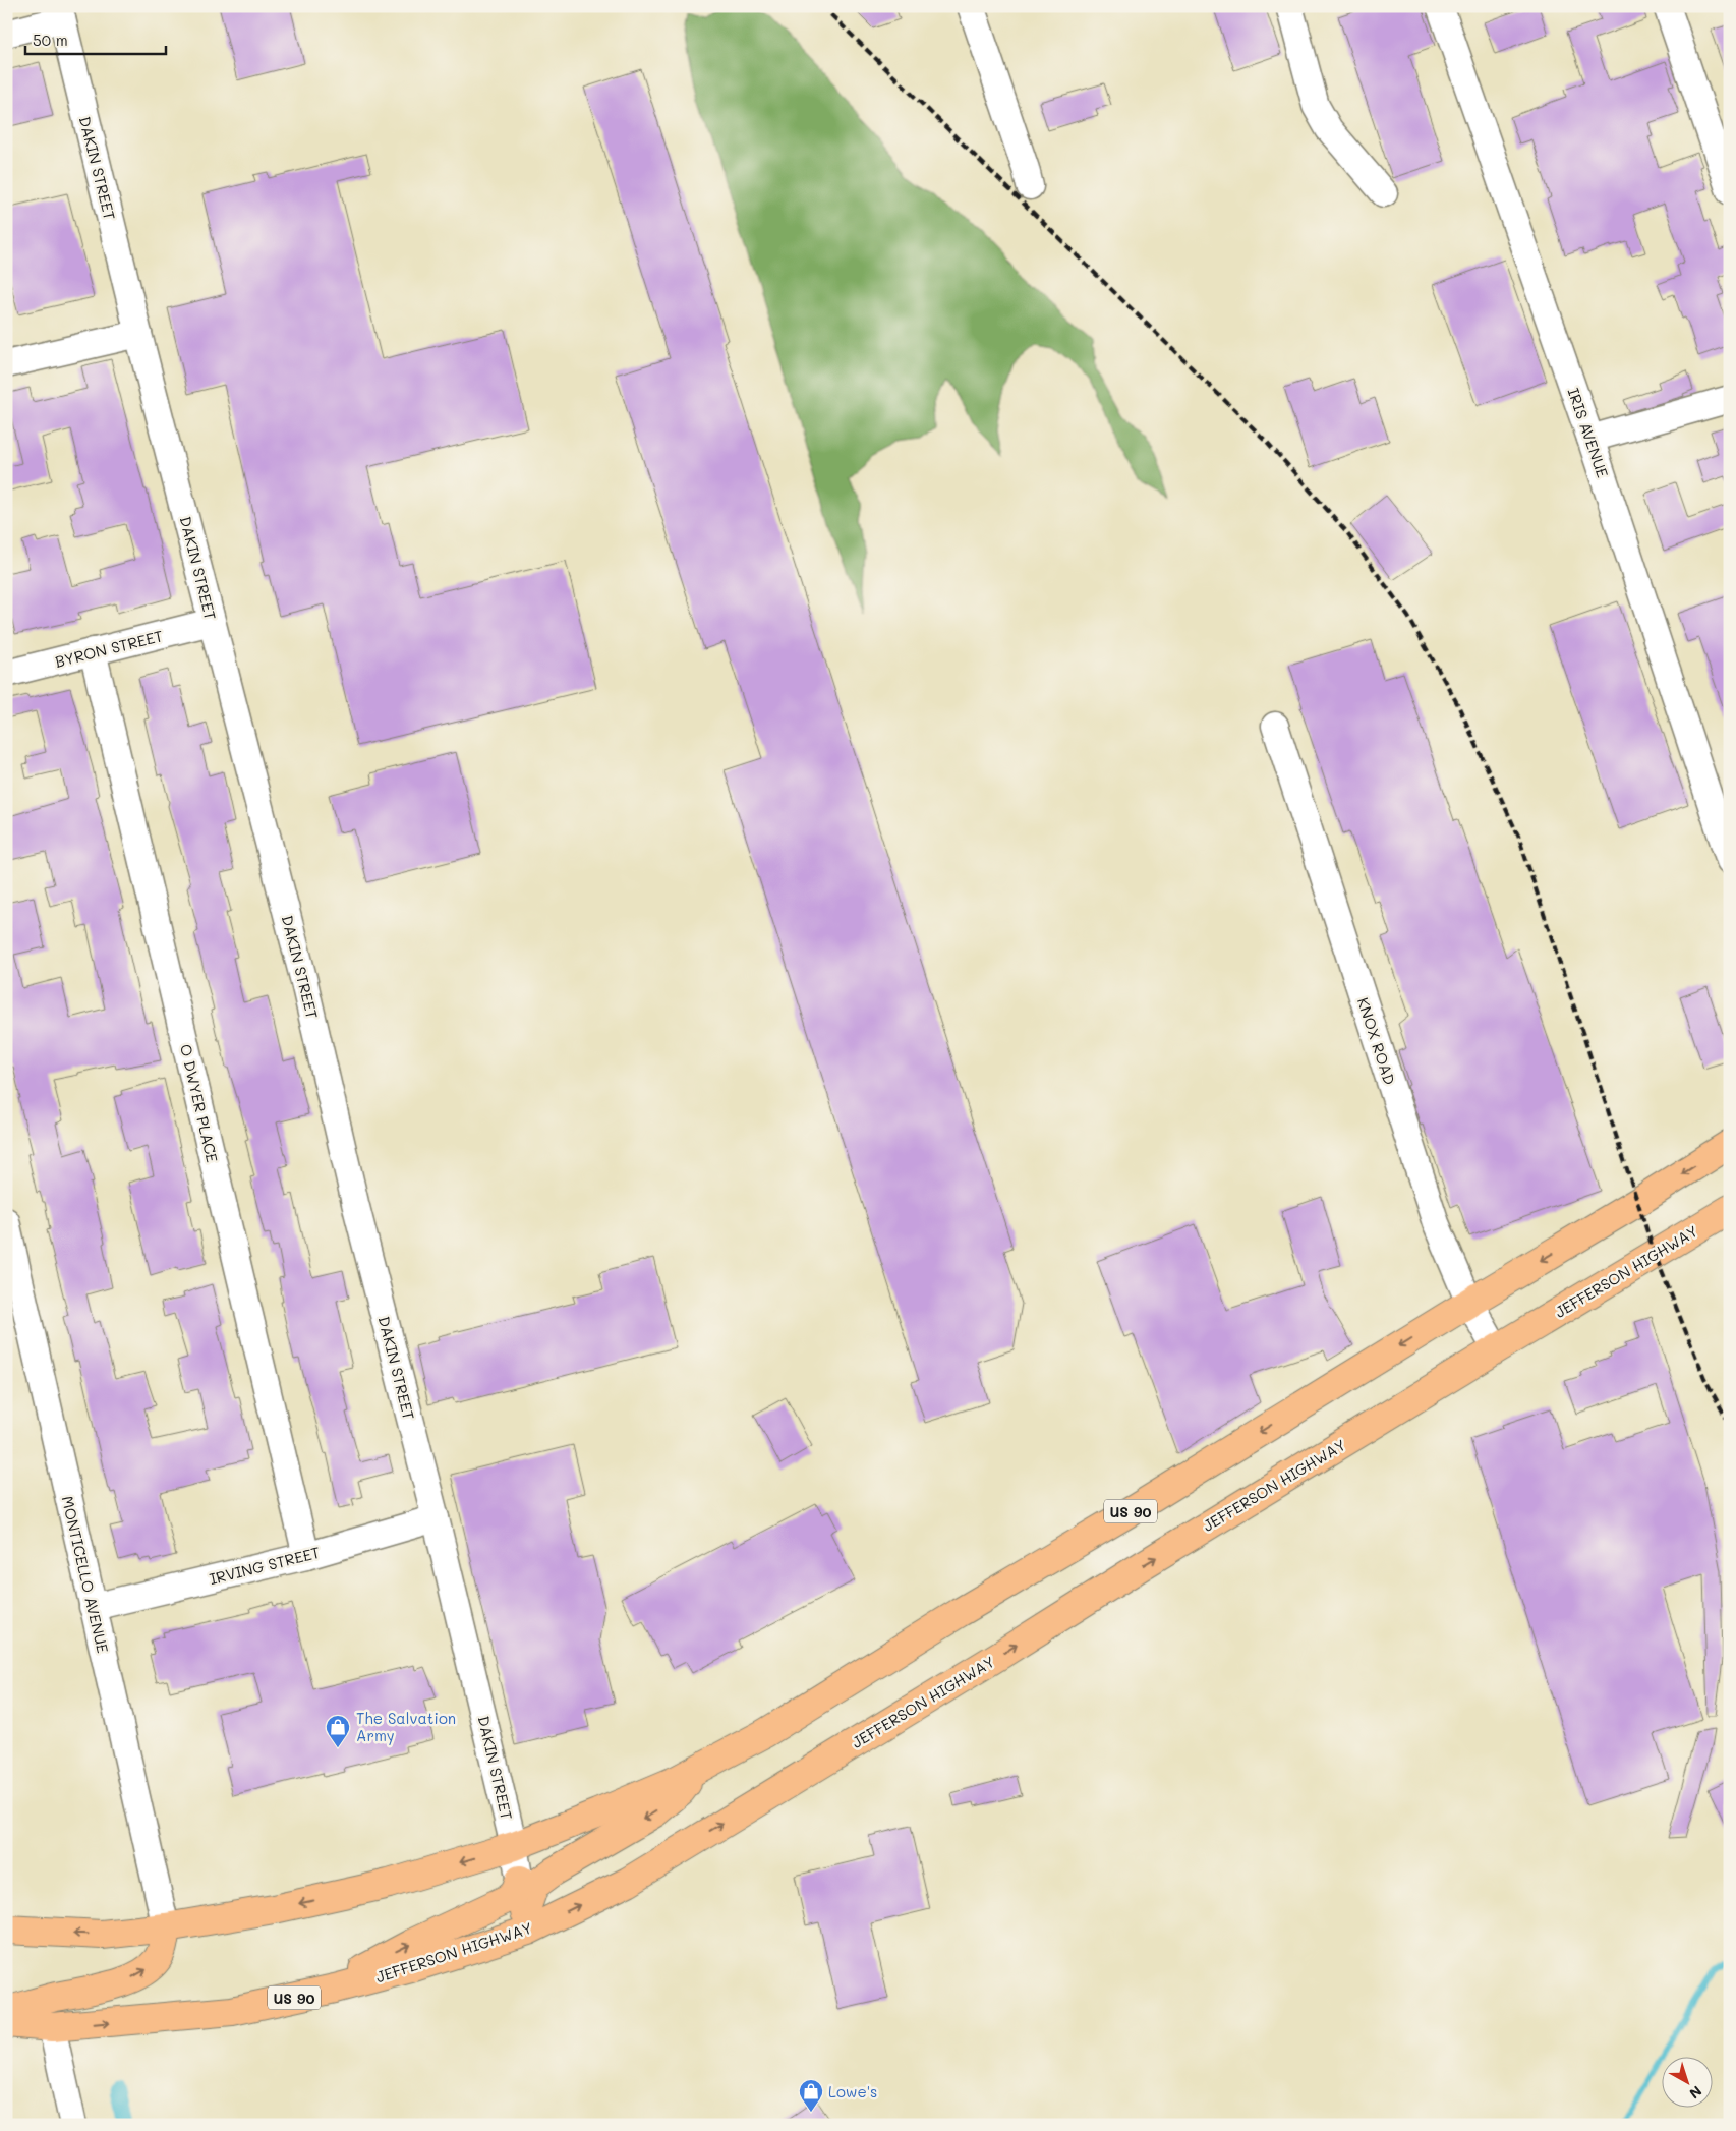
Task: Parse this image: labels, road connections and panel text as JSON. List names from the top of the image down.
{
  "streets": {
    "main road": ["JEFFERSON HIGHWAY", "US 90"],
    "street": [
      "DAKIN STREET",
      "IRIS AVENUE",
      "BYRON STREET",
      "KNOX ROAD",
      "O DWYER PLACE",
      "IRVING STREET",
      "MONTICELLO AVENUE"
    ]
  },
  "crossings": [
    ["DAKIN STREET", "BYRON STREET"],
    ["DAKIN STREET", "JEFFERSON HIGHWAY"],
    ["DAKIN STREET", "US 90"],
    ["DAKIN STREET", "IRVING STREET"],
    ["BYRON STREET", "O DWYER PLACE"],
    ["KNOX ROAD", "JEFFERSON HIGHWAY"],
    ["KNOX ROAD", "US 90"],
    ["O DWYER PLACE", "IRVING STREET"],
    ["JEFFERSON HIGHWAY", "US 90"],
    ["US 90", "MONTICELLO AVENUE"],
    ["IRVING STREET", "MONTICELLO AVENUE"]
  ],
  "places": {
    "shop": ["The Salvation Army", "Lowe's"]
  },
  "scale_bar": "50 m",
  "north": "bottom right"
}
